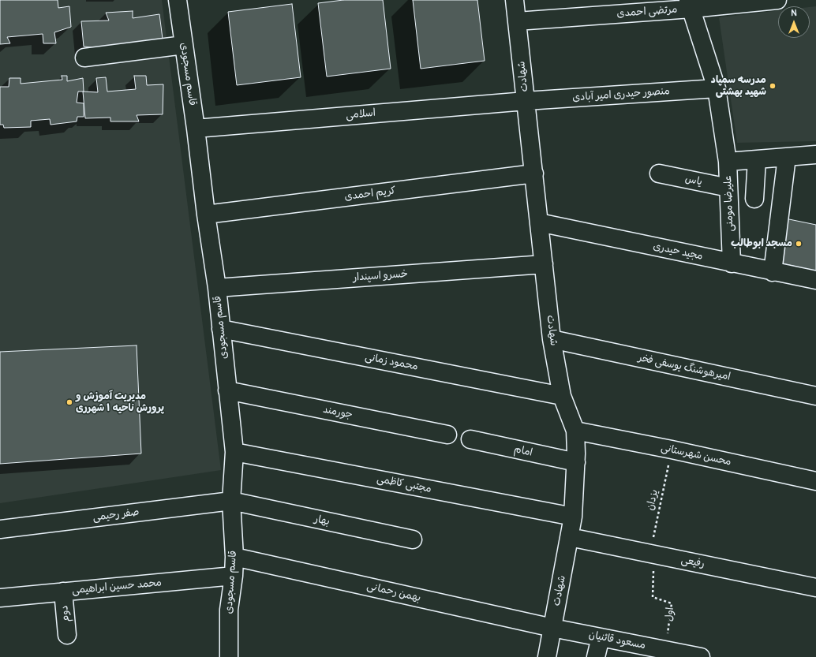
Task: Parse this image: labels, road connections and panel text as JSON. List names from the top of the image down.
{
  "streets": {
    "street": [
      "مرتضی احمدی",
      "قاسم مسجودی",
      "شهادت",
      "منصور حیدری امیر آبادی",
      "اسلامی",
      "یاس",
      "کریم احمدی",
      "علیرضا مومنی",
      "مجید حیدری",
      "خسرو اسپندار",
      "محمود زمانی",
      "امیرهوشنگ یوسفی فخر",
      "جورمند",
      "امام",
      "محسن شهرستانی",
      "مجتبی کاظمی",
      "صفر رحیمی",
      "بهار",
      "رفیعی",
      "محمد حسین ابراهیمی",
      "بهمن رحمانی",
      "دوم",
      "مسعود قائنیان"
    ],
    "path": ["یزدان", "اول"]
  },
  "crossings": [
    ["مرتضی احمدی", "شهادت"],
    ["مرتضی احمدی", "علیرضا مومنی"],
    ["قاسم مسجودی", "اسلامی"],
    ["قاسم مسجودی", "کریم احمدی"],
    ["قاسم مسجودی", "خسرو اسپندار"],
    ["قاسم مسجودی", "محمود زمانی"],
    ["قاسم مسجودی", "جورمند"],
    ["قاسم مسجودی", "مجتبی کاظمی"],
    ["قاسم مسجودی", "صفر رحیمی"],
    ["قاسم مسجودی", "بهار"],
    ["قاسم مسجودی", "محمد حسین ابراهیمی"],
    ["قاسم مسجودی", "بهمن رحمانی"],
    ["شهادت", "منصور حیدری امیر آبادی"],
    ["شهادت", "اسلامی"],
    ["شهادت", "کریم احمدی"],
    ["شهادت", "مجید حیدری"],
    ["شهادت", "خسرو اسپندار"],
    ["شهادت", "محمود زمانی"],
    ["شهادت", "امیرهوشنگ یوسفی فخر"],
    ["شهادت", "امام"],
    ["شهادت", "محسن شهرستانی"],
    ["شهادت", "مجتبی کاظمی"],
    ["شهادت", "رفیعی"],
    ["شهادت", "بهمن رحمانی"],
    ["شهادت", "مسعود قائنیان"],
    ["منصور حیدری امیر آبادی", "اسلامی"],
    ["منصور حیدری امیر آبادی", "علیرضا مومنی"],
    ["یاس", "علیرضا مومنی"],
    ["علیرضا مومنی", "مجید حیدری"],
    ["محسن شهرستانی", "یزدان"],
    ["یزدان", "رفیعی"],
    ["یزدان", "اول"],
    ["صفر رحیمی", "بهار"],
    ["رفیعی", "اول"],
    ["محمد حسین ابراهیمی", "دوم"],
    ["بهمن رحمانی", "مسعود قائنیان"],
    ["اول", "مسعود قائنیان"]
  ],
  "places": ["مدرسه سمپاد شهید بهشتی", "مسجد ابوطالب", "مدیریت آموزش و پرورش ناحیه ۱ شهرری"],
  "north": "top"
}
